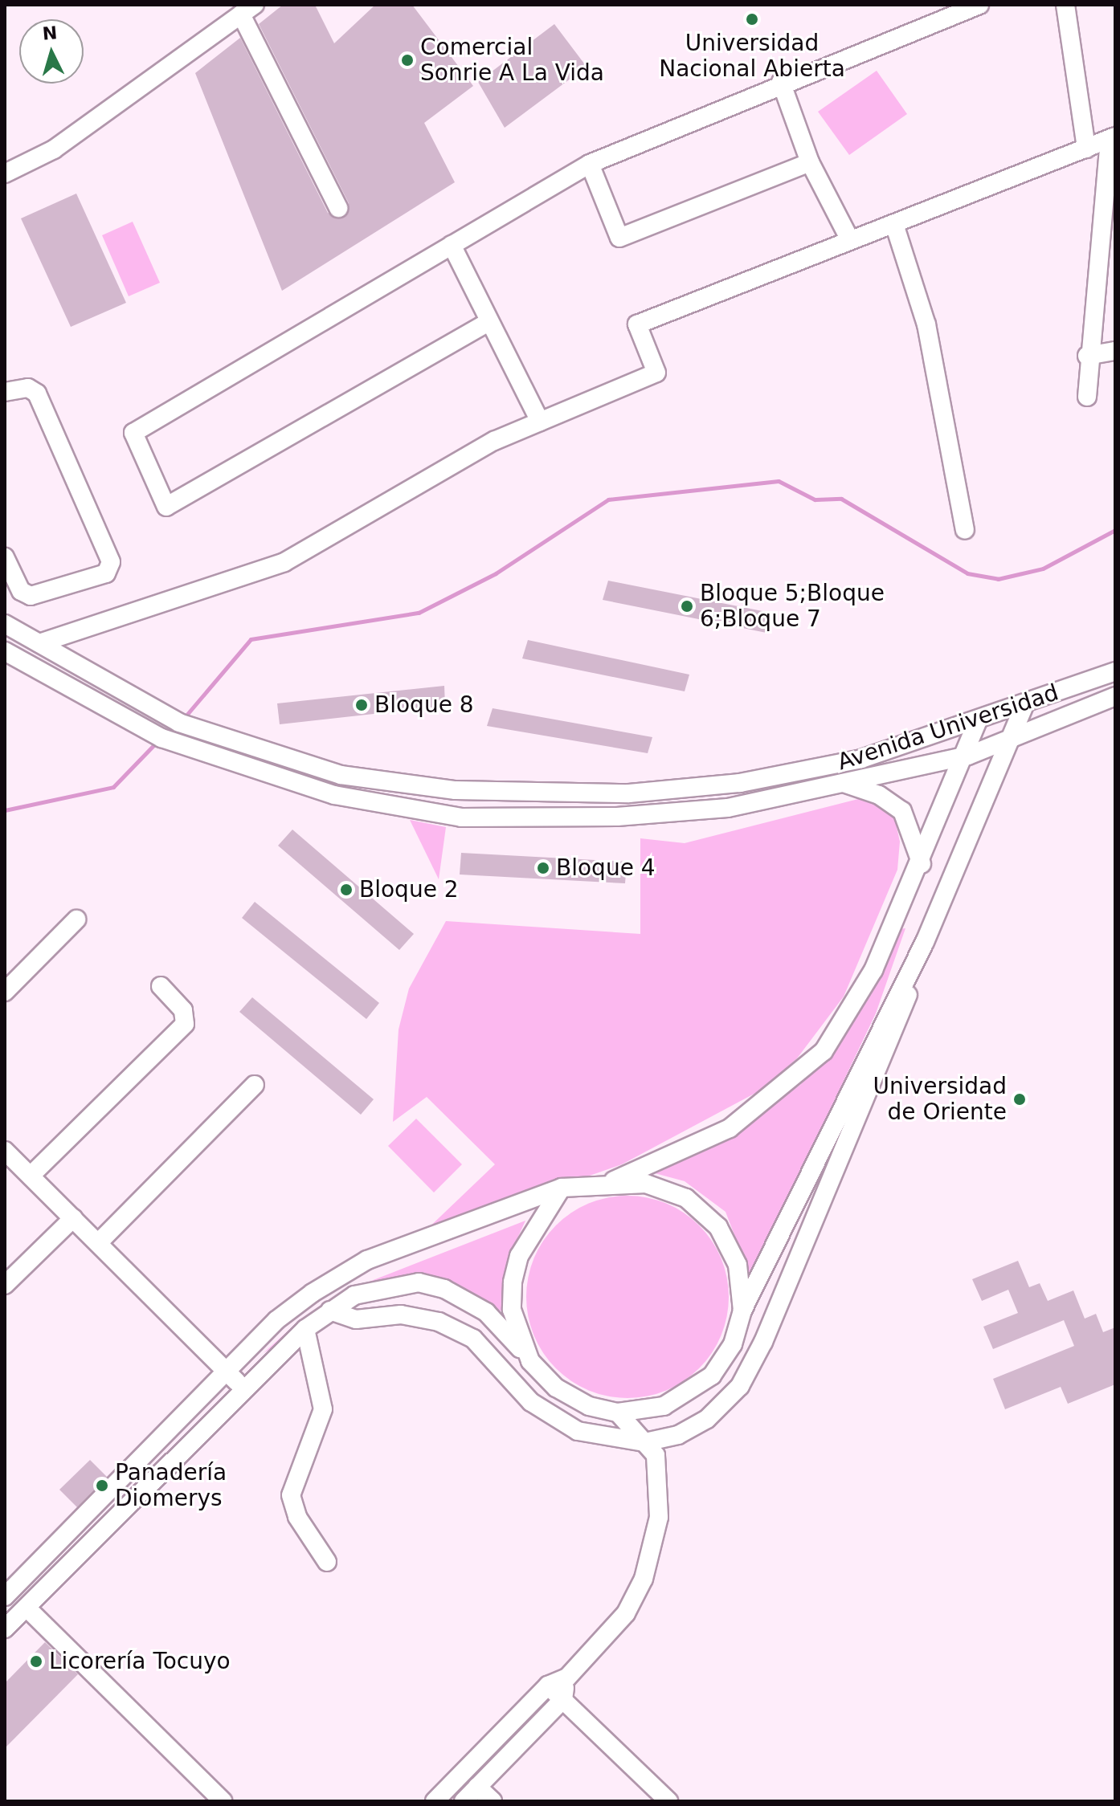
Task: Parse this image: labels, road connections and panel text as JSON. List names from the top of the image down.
{
  "streets": {
    "street": ["Avenida Universidad"]
  },
  "places": [
    "Universidad Nacional Abierta",
    "Comercial Sonrie A La Vida",
    "Bloque 5;Bloque 6;Bloque 7",
    "Bloque 8",
    "Bloque 4",
    "Bloque 2",
    "Universidad de Oriente",
    "Panadería Diomerys",
    "Licorería Tocuyo"
  ],
  "north": "top"
}
